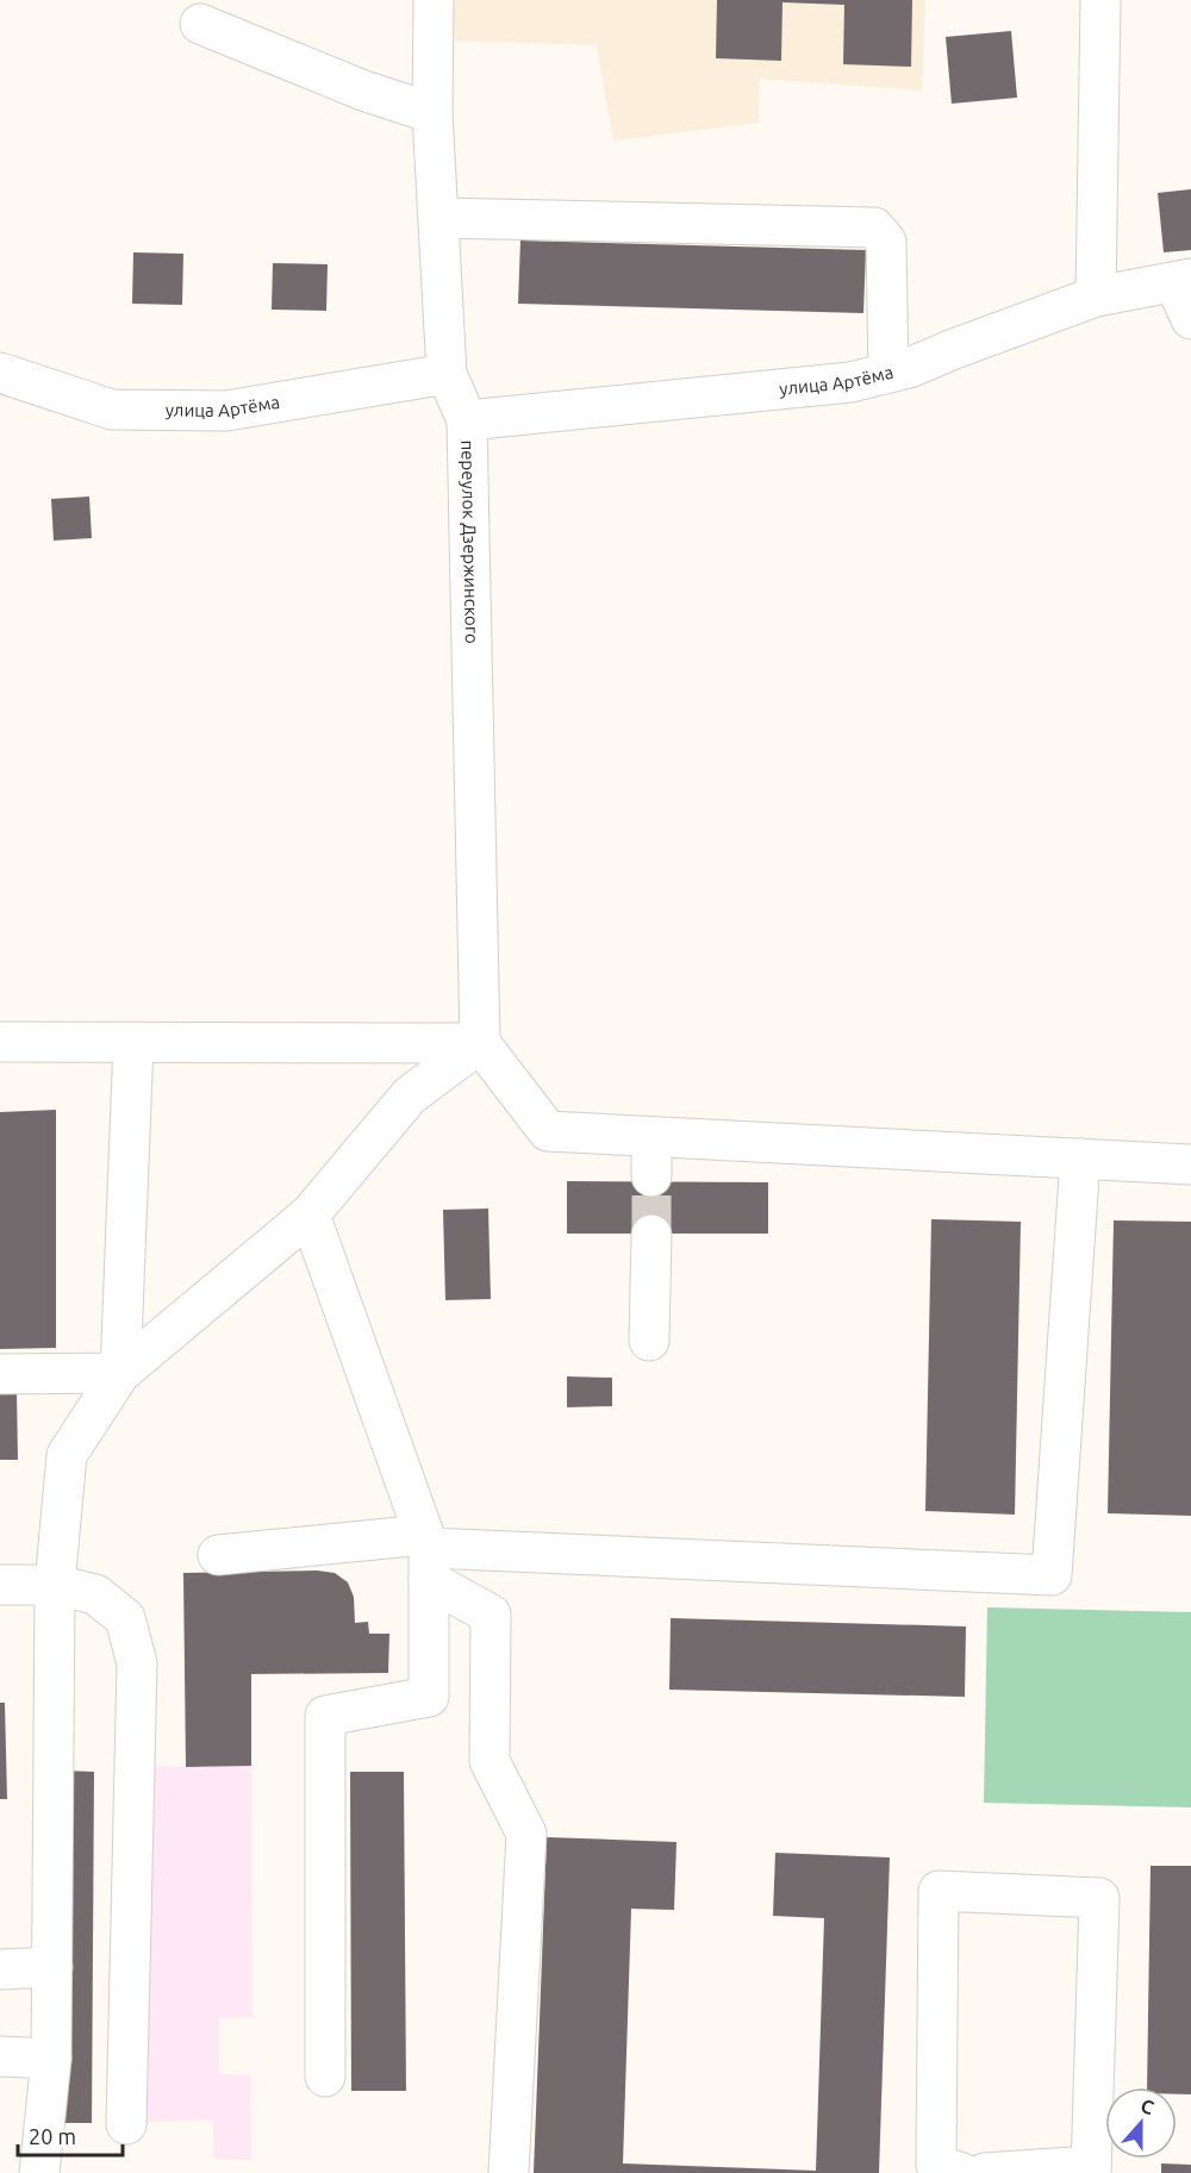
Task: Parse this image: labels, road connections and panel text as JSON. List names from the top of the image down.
{
  "streets": {
    "street": ["улица Артёма", "переулок Дзержинского"]
  },
  "crossings": [
    ["улица Артёма", "переулок Дзержинского"]
  ],
  "scale_bar": "20 m",
  "north": "top"
}
